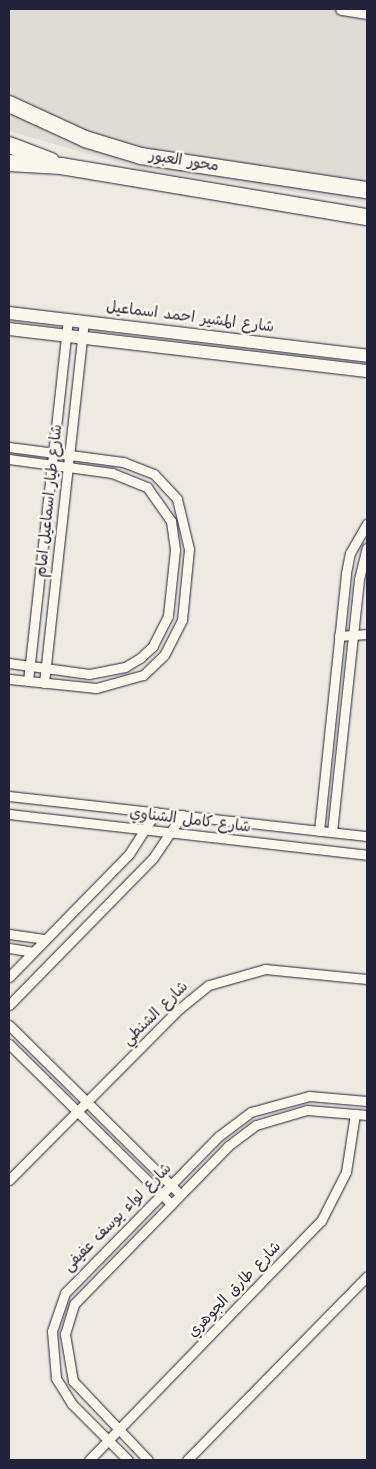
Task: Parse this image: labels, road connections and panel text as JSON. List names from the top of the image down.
{
  "streets": {
    "highway": ["محور العبور"],
    "street": [
      "شارع المشير احمد اسماعيل",
      "شارع طيار اسماعيل امام",
      "شارع كامل الشناوي",
      "شارع الشنطي",
      "شارع لواء يوسف عفيفى",
      "شارع طارق الجوهري"
    ]
  },
  "crossings": [
    ["شارع المشير احمد اسماعيل", "شارع طيار اسماعيل امام"],
    ["شارع لواء يوسف عفيفى", "شارع طارق الجوهري"]
  ]
}
